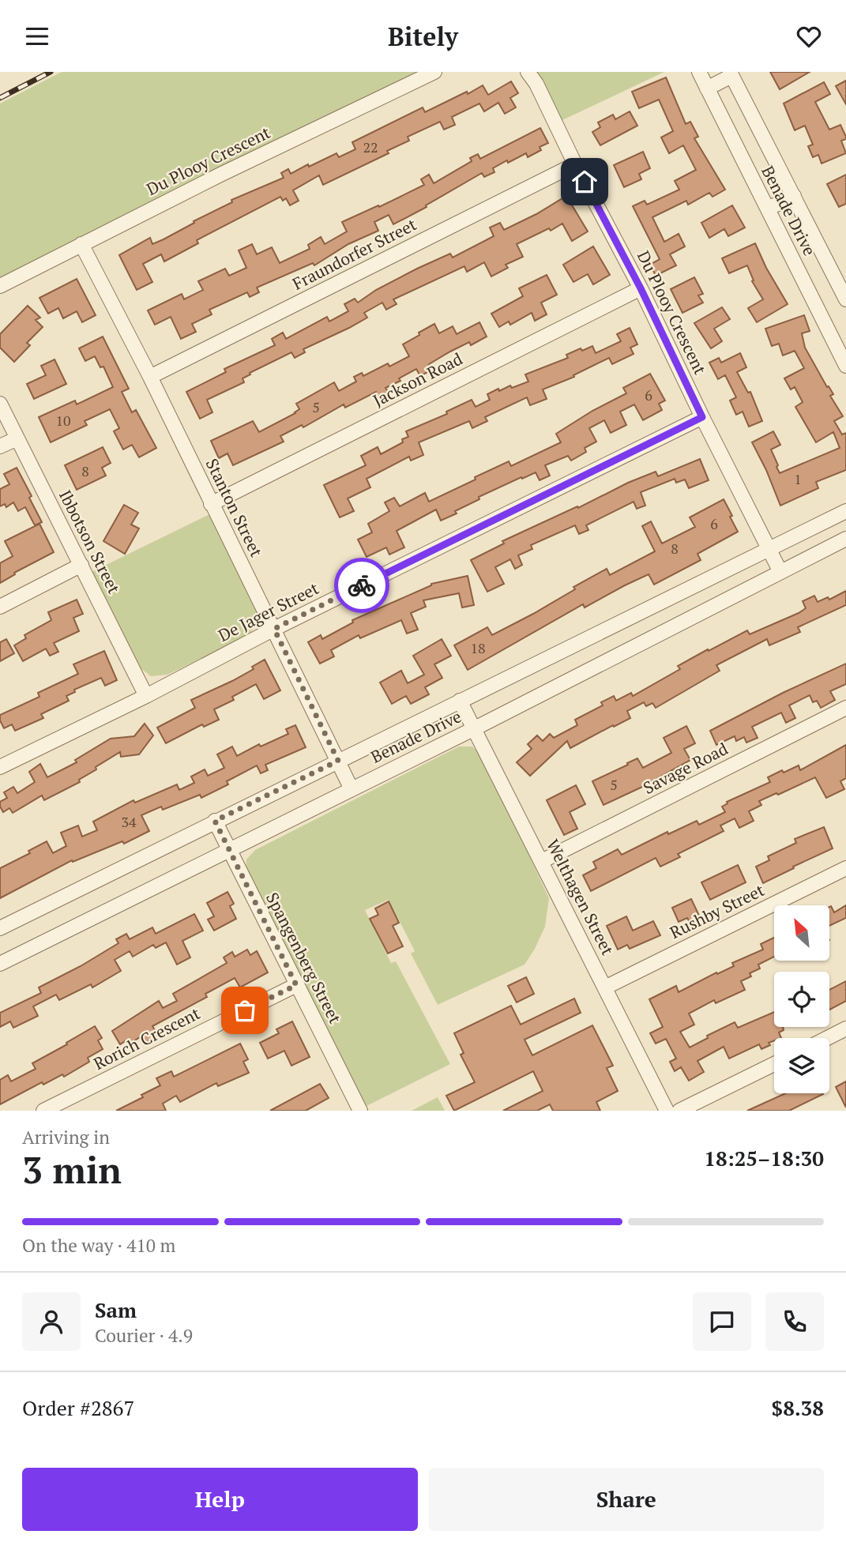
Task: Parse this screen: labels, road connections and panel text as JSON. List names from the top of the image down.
{
  "streets": {
    "street": [
      "Du Plooy Crescent",
      "Benade Drive",
      "Fraundorfer Street",
      "Jackson Road",
      "Stanton Street",
      "Ibbotson Street",
      "De Jager Street",
      "Savage Road",
      "Welthagen Street",
      "Rushby Street",
      "Spangenberg Street",
      "Rorich Crescent"
    ]
  },
  "crossings": [
    ["Du Plooy Crescent", "Benade Drive"],
    ["Du Plooy Crescent", "Fraundorfer Street"],
    ["Du Plooy Crescent", "Jackson Road"],
    ["Du Plooy Crescent", "Stanton Street"],
    ["Du Plooy Crescent", "De Jager Street"],
    ["Benade Drive", "Stanton Street"],
    ["Benade Drive", "Welthagen Street"],
    ["Benade Drive", "Spangenberg Street"],
    ["Fraundorfer Street", "Stanton Street"],
    ["Jackson Road", "Stanton Street"],
    ["Stanton Street", "De Jager Street"],
    ["Ibbotson Street", "De Jager Street"],
    ["Savage Road", "Welthagen Street"],
    ["Welthagen Street", "Rushby Street"],
    ["Spangenberg Street", "Rorich Crescent"]
  ],
  "house_numbers": [
    "22",
    "6",
    "5",
    "10",
    "8",
    "1",
    "6",
    "8",
    "18",
    "5",
    "34"
  ],
  "north": "top left",
  "page": {
    "header": "Bitely",
    "heading": ["3 min", "Arriving in", "18:25–18:30"],
    "panel": [
      "Sam",
      "Courier · 4.9",
      "Order #2867",
      "$8.38"
    ],
    "bar": "On the way · 410 m",
    "buttons": ["Help", "Share"]
  }
}
